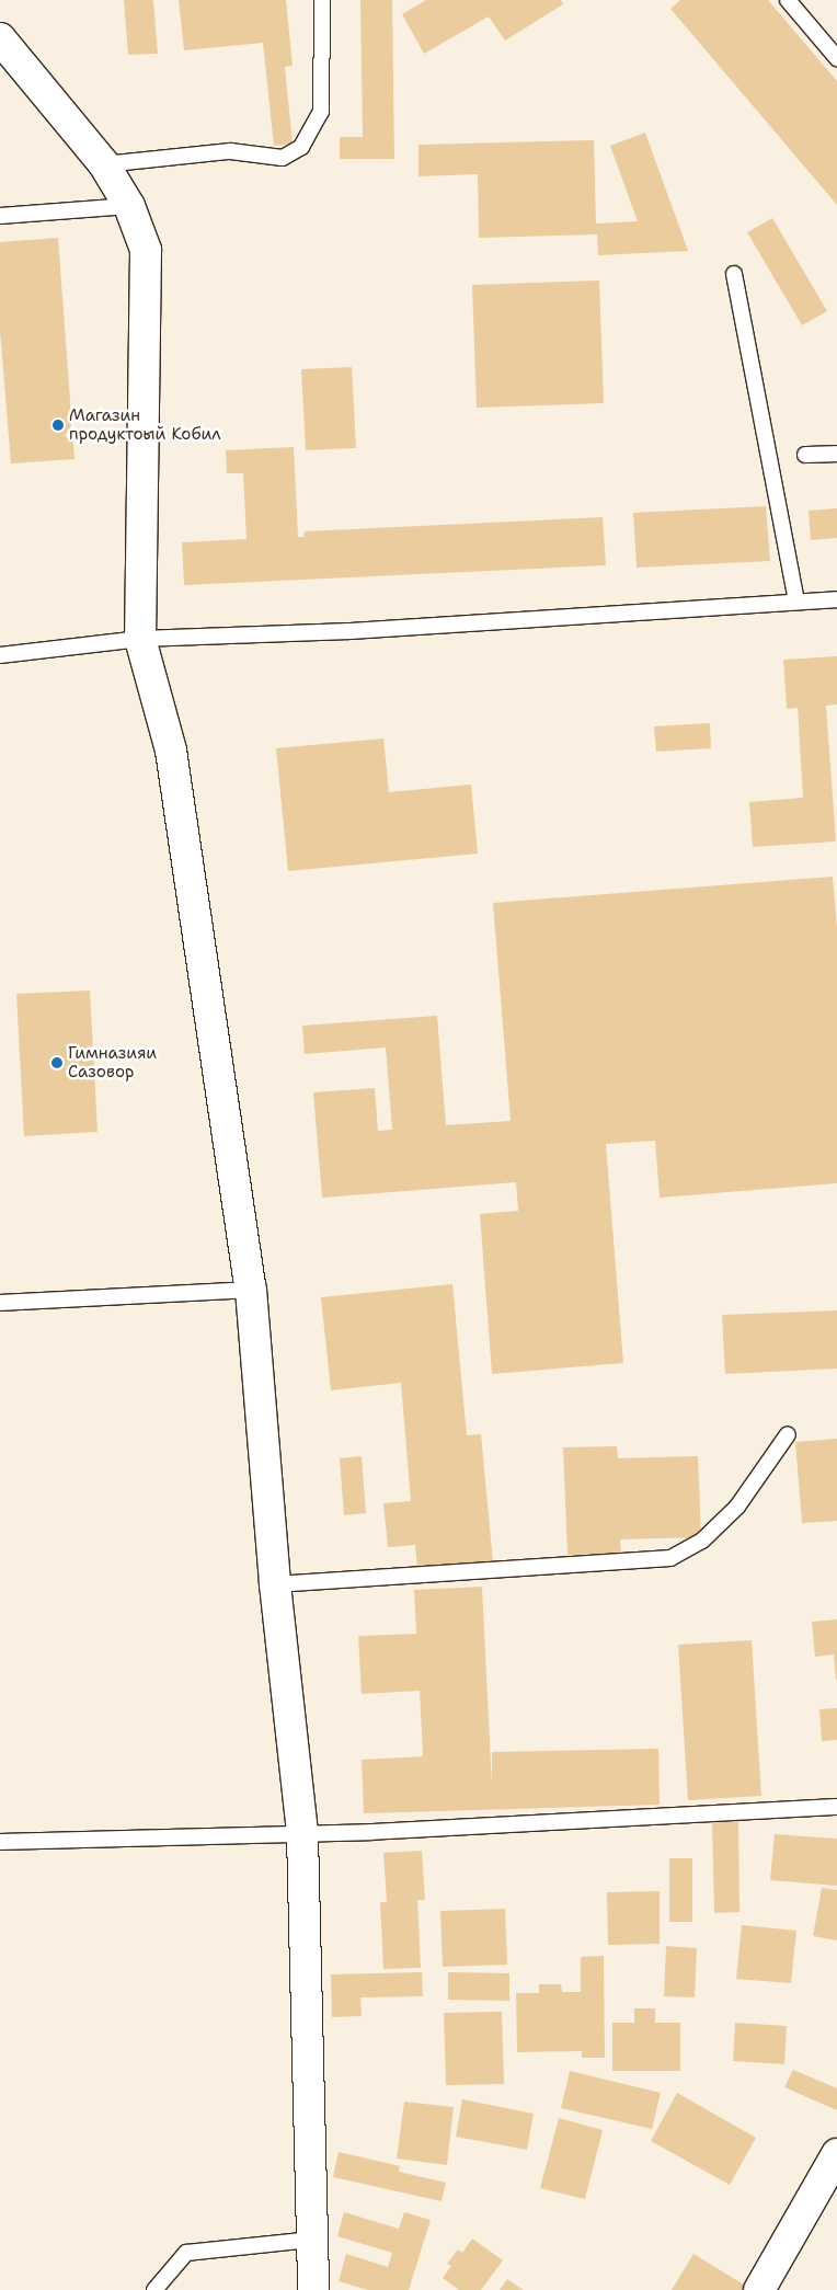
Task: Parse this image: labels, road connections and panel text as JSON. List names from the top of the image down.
{
  "places": ["Магазин продуктоый Кобил", "Гимназияи Сазовор"]
}
